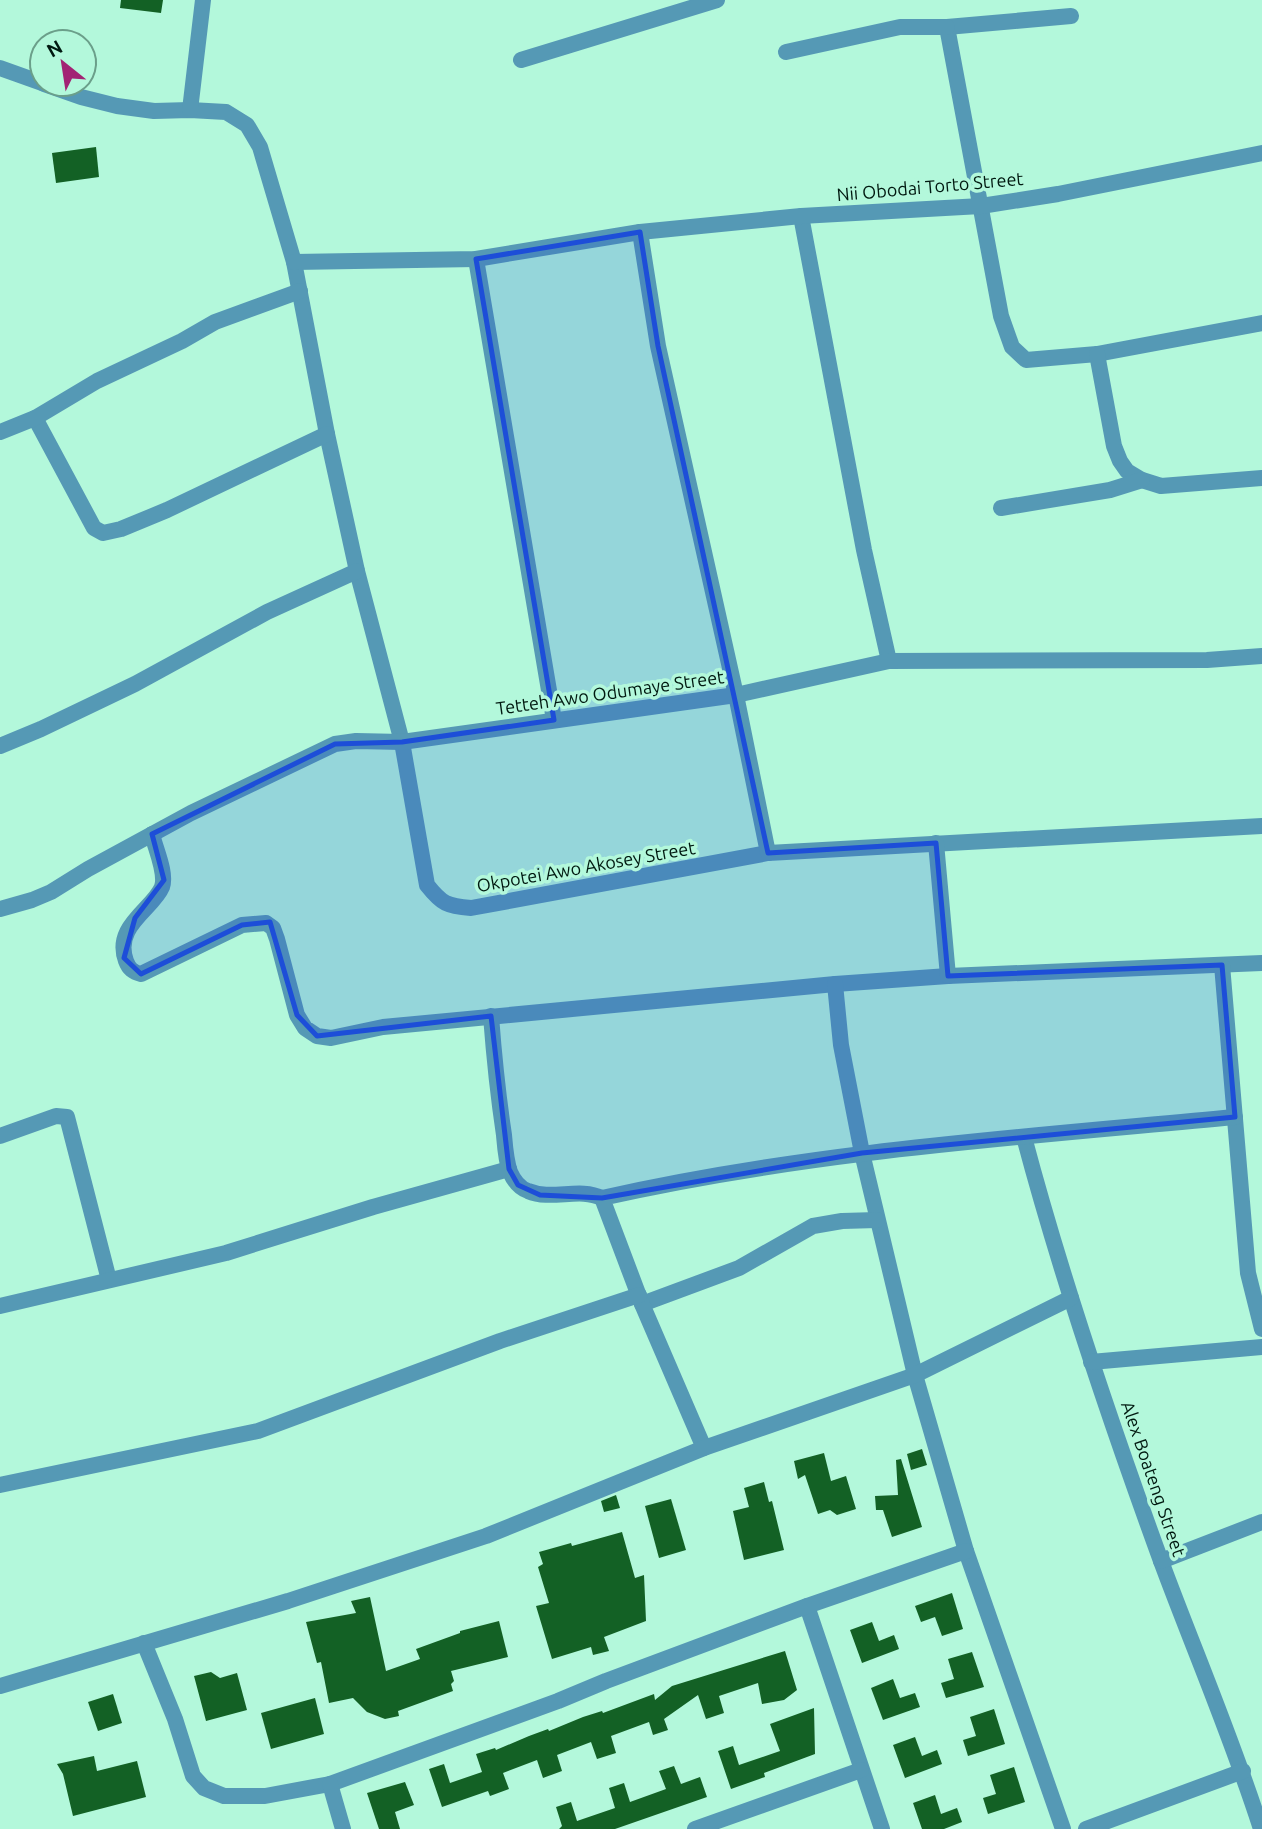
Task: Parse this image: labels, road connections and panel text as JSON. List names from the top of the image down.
{
  "streets": {
    "street": [
      "Nii Obodai Torto Street",
      "Tetteh Awo Odumaye Street",
      "Okpotei Awo Akosey Street",
      "Alex Boateng Street"
    ]
  },
  "crossings": [
    ["Nii Obodai Torto Street", "Okpotei Awo Akosey Street"],
    ["Tetteh Awo Odumaye Street", "Okpotei Awo Akosey Street"]
  ],
  "north": "top left"
}
